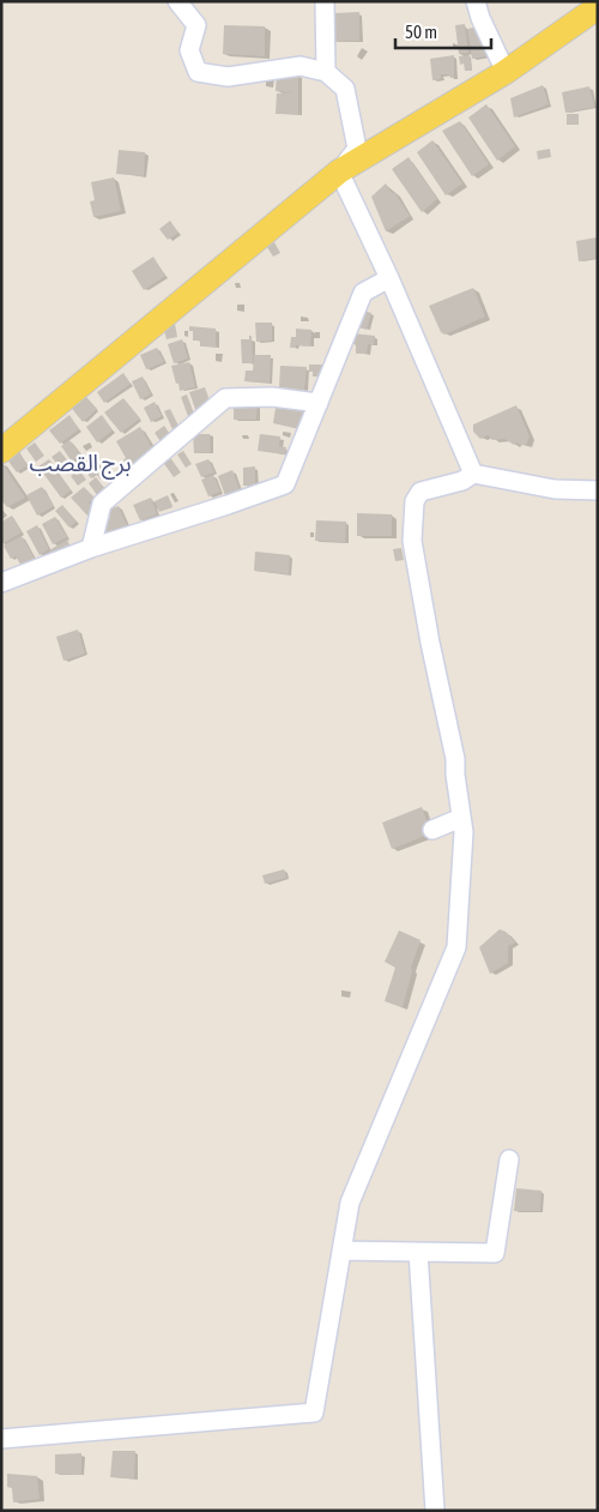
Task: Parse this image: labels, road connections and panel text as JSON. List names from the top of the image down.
{
  "districts": ["برج القصب"],
  "scale_bar": "50 m"
}
